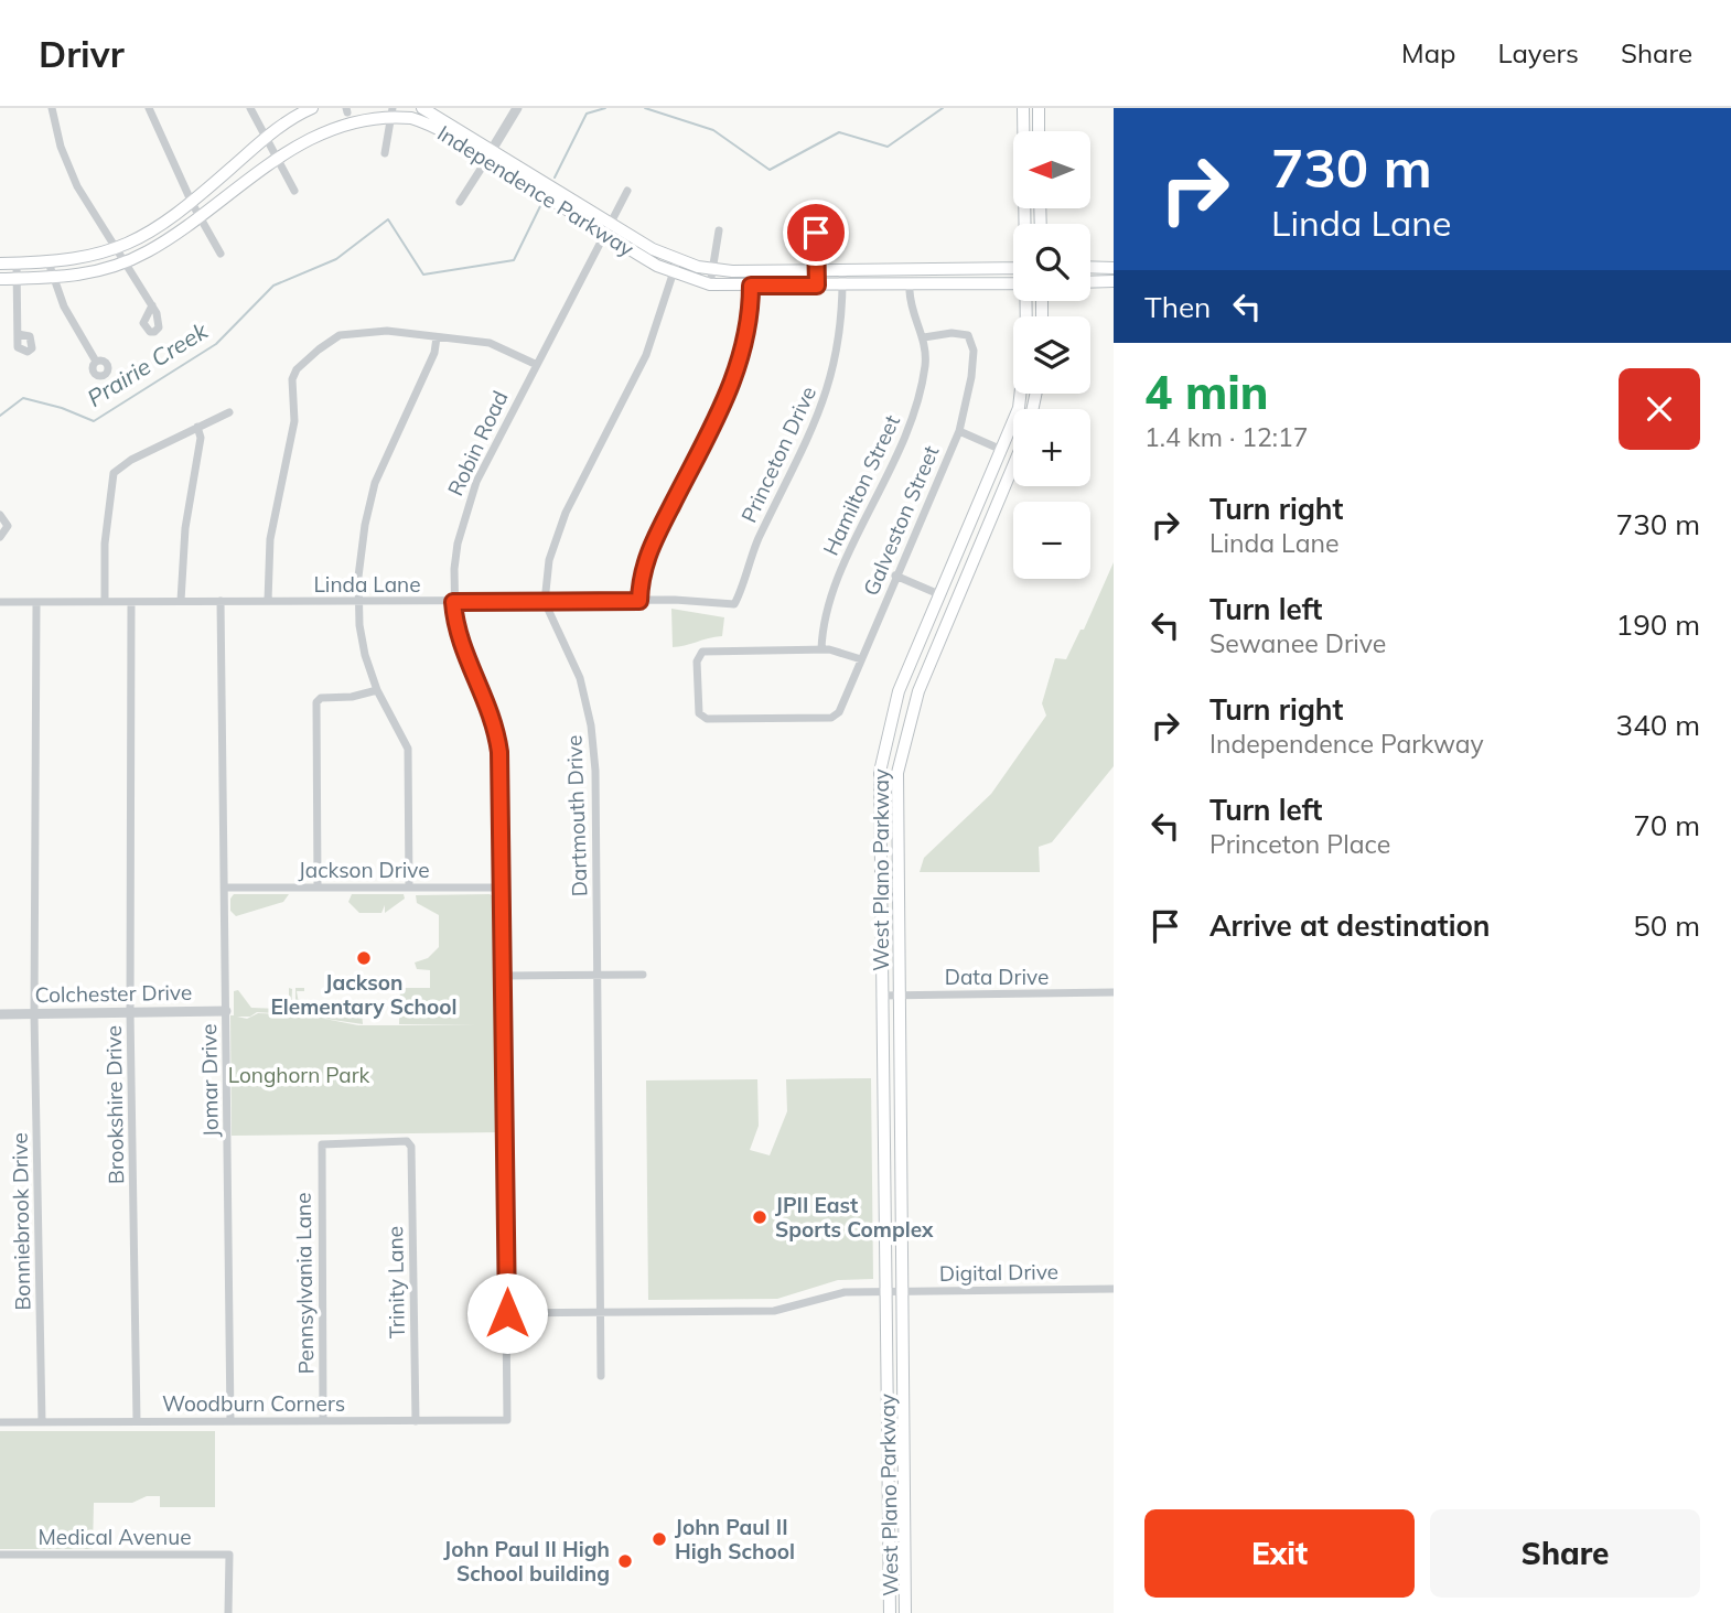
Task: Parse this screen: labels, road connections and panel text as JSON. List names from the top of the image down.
{
  "streets": {
    "main road": ["Independence Parkway", "West Plano Parkway"],
    "street": [
      "Robin Road",
      "Princeton Drive",
      "Hamilton Street",
      "Galveston Street",
      "Linda Lane",
      "Dartmouth Drive",
      "Jackson Drive",
      "Data Drive",
      "Colchester Drive",
      "Jomar Drive",
      "Brookshire Drive",
      "Bonniebrook Drive",
      "Digital Drive",
      "Trinity Lane",
      "Pennsylvania Lane",
      "Woodburn Corners",
      "Medical Avenue"
    ]
  },
  "crossings": [
    ["Independence Parkway", "Robin Road"],
    ["Independence Parkway", "Princeton Drive"],
    ["Robin Road", "Linda Lane"],
    ["Robin Road", "Jackson Drive"],
    ["Robin Road", "Woodburn Corners"],
    ["Princeton Drive", "Linda Lane"],
    ["Hamilton Street", "Galveston Street"],
    ["Linda Lane", "Dartmouth Drive"],
    ["Linda Lane", "Jomar Drive"],
    ["Linda Lane", "Brookshire Drive"],
    ["Linda Lane", "Bonniebrook Drive"],
    ["Jackson Drive", "Jomar Drive"],
    ["West Plano Parkway", "Data Drive"],
    ["West Plano Parkway", "Digital Drive"],
    ["Colchester Drive", "Jomar Drive"],
    ["Colchester Drive", "Brookshire Drive"],
    ["Colchester Drive", "Bonniebrook Drive"],
    ["Jomar Drive", "Woodburn Corners"],
    ["Brookshire Drive", "Woodburn Corners"],
    ["Bonniebrook Drive", "Woodburn Corners"],
    ["Trinity Lane", "Pennsylvania Lane"],
    ["Trinity Lane", "Woodburn Corners"],
    ["Pennsylvania Lane", "Woodburn Corners"]
  ],
  "water": ["Prairie Creek"],
  "parks": ["Longhorn Park"],
  "places": [
    "Jackson Elementary School",
    "JPII East Sports Complex",
    "John Paul II High School",
    "John Paul II High School building"
  ],
  "north": "left",
  "page": {
    "header": "Drivr",
    "nav": ["Map", "Layers", "Share"],
    "turn": ["730 m", "Linda Lane"],
    "map_buttons": ["+", "−"],
    "then": "Then",
    "heading": ["4 min", "1.4 km · 12:17"],
    "list": [
      {
        "name": "Turn right",
        "note": "Linda Lane",
        "value": "730 m"
      },
      {
        "name": "Turn left",
        "note": "Sewanee Drive",
        "value": "190 m"
      },
      {
        "name": "Turn right",
        "note": "Independence Parkway",
        "value": "340 m"
      },
      {
        "name": "Turn left",
        "note": "Princeton Place",
        "value": "70 m"
      },
      {
        "name": "Arrive at destination",
        "value": "50 m"
      }
    ],
    "buttons": ["Exit", "Share"]
  }
}
